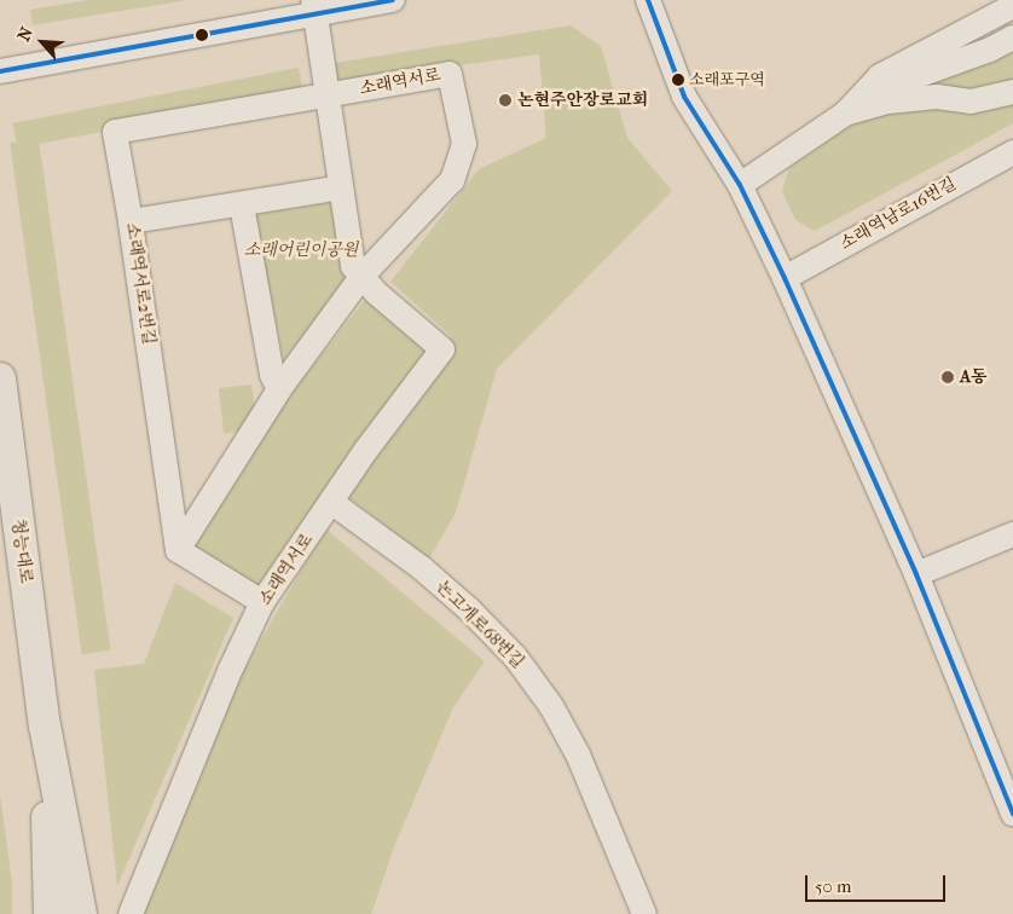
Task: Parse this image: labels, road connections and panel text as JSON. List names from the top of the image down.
{
  "streets": {
    "main road": ["청능대로"],
    "street": [
      "소래역서로",
      "소래역남로16번길",
      "소래역서로2번길",
      "논고개로68번길"
    ]
  },
  "crossings": [
    ["소래역서로", "소래역서로2번길"],
    ["소래역서로", "논고개로68번길"]
  ],
  "parks": ["소래어린이공원"],
  "places": ["소래포구역", "논현주안장로교회", "A동"],
  "scale_bar": "50 m",
  "north": "top left"
}
